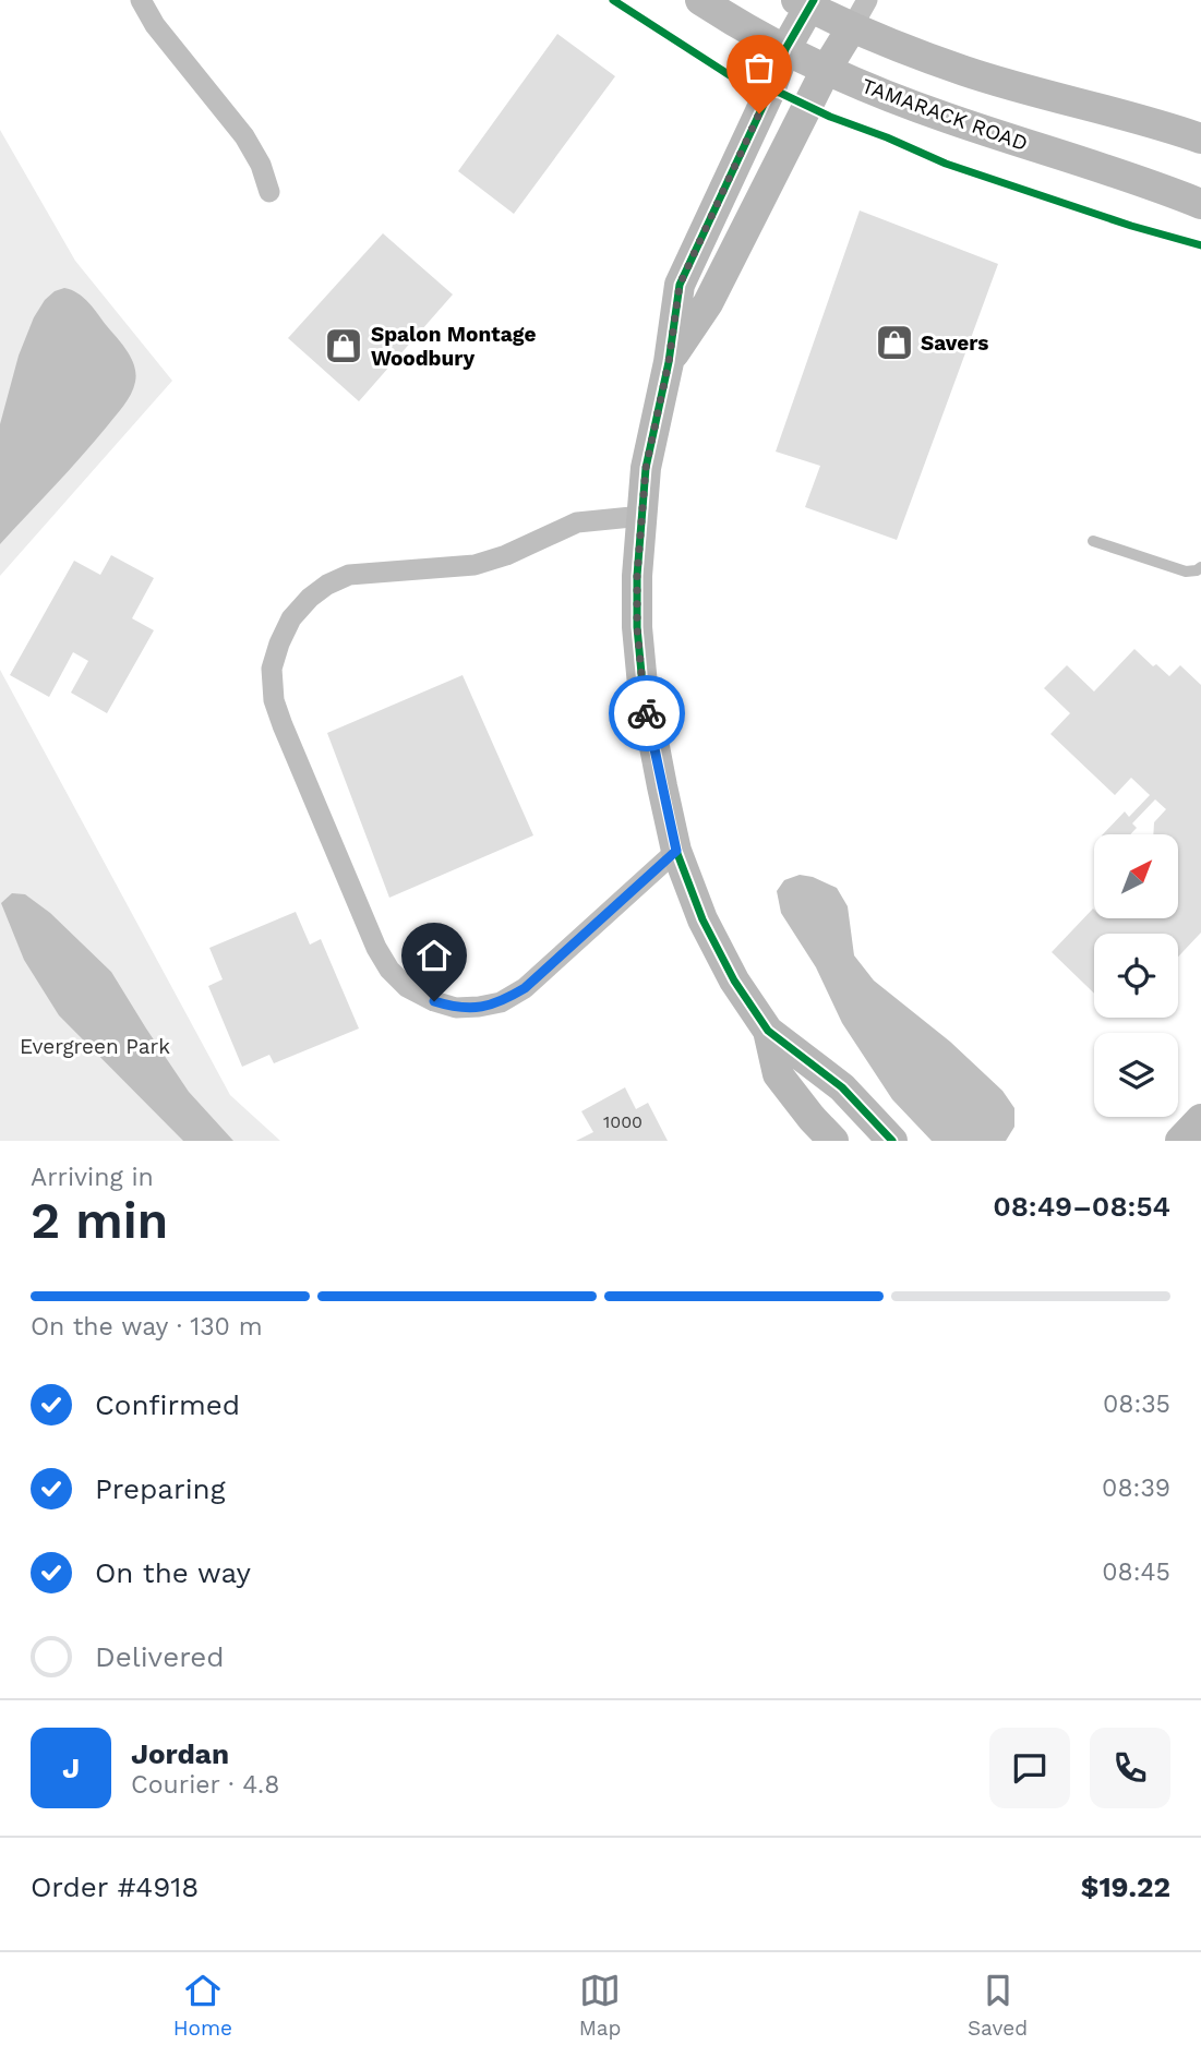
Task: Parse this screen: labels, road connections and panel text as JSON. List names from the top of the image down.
{
  "streets": {
    "street": ["TAMARACK ROAD"]
  },
  "parks": ["Evergreen Park"],
  "places": {
    "shop": ["Savers", "Spalon Montage Woodbury"]
  },
  "house_numbers": ["1000"],
  "north": "top right",
  "page": {
    "heading": ["2 min", "Arriving in", "08:49–08:54"],
    "panel": [
      "Jordan",
      "Courier · 4.8",
      "Order #4918",
      "$19.22"
    ],
    "bar": "On the way · 130 m",
    "list": [
      ["Confirmed", "08:35"],
      ["Preparing", "08:39"],
      ["On the way", "08:45"],
      "Delivered"
    ],
    "round": "J",
    "tabs": ["Home", "Map", "Saved"]
  }
}
